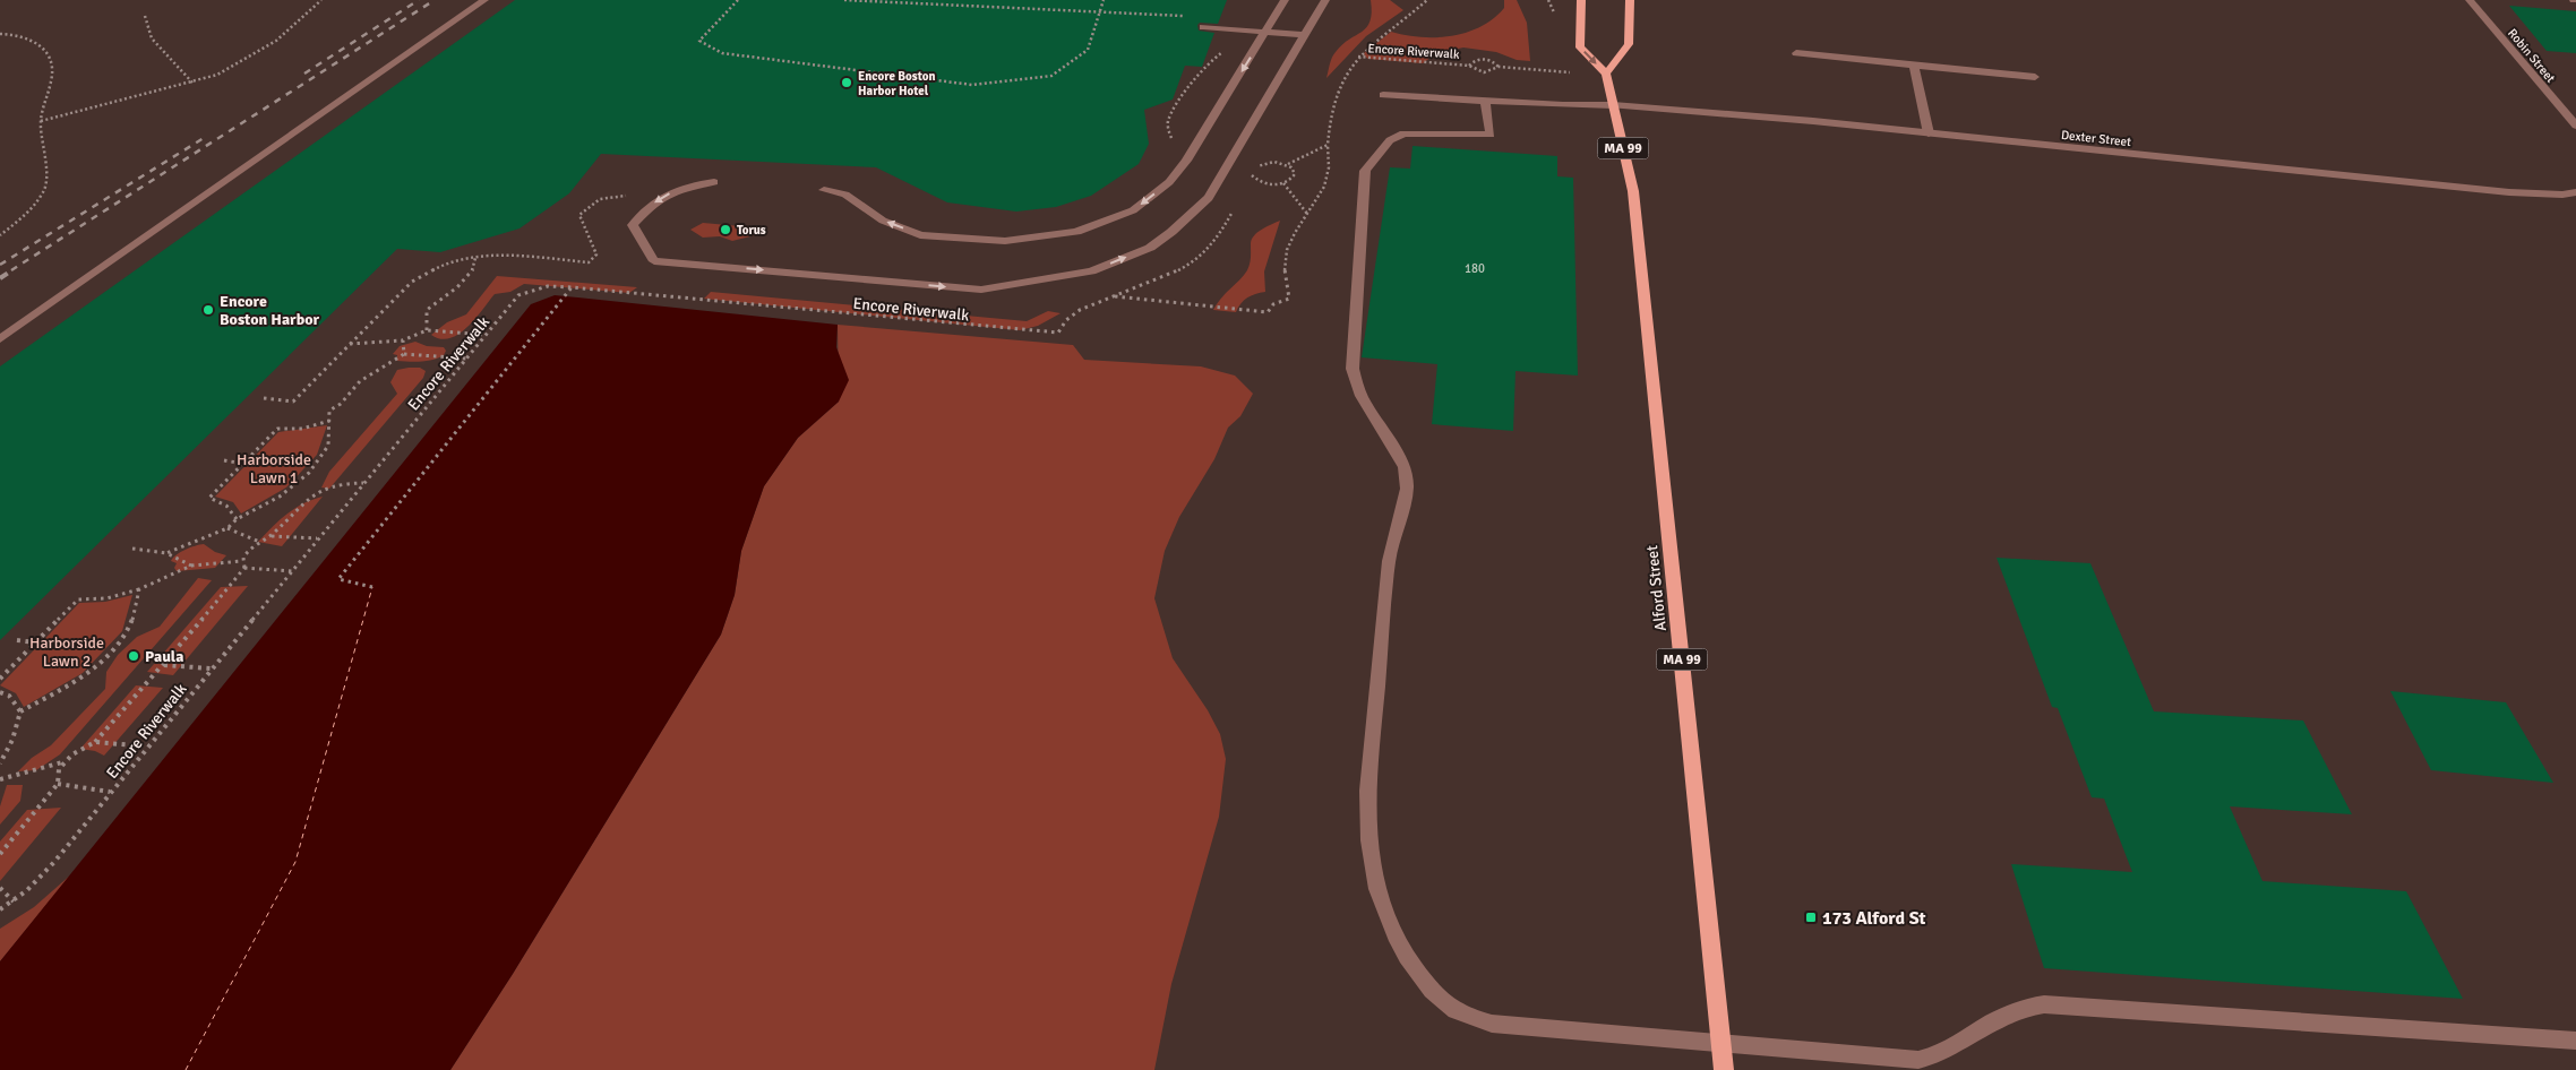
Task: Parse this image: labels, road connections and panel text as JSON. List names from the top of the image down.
{
  "streets": {
    "main road": ["MA 99", "Alford Street"],
    "street": ["Robin Street", "Dexter Street"],
    "path": ["Encore Riverwalk"]
  },
  "crossings": [
    ["Dexter Street", "MA 99"],
    ["Dexter Street", "Alford Street"],
    ["MA 99", "Alford Street"]
  ],
  "parks": ["Harborside Lawn 1", "Harborside Lawn 2"],
  "places": {
    "other": [
      "Encore Boston Harbor Hotel",
      "Torus",
      "Encore Boston Harbor",
      "Paula"
    ],
    "transit": ["173 Alford St"]
  },
  "house_numbers": ["180"]
}
